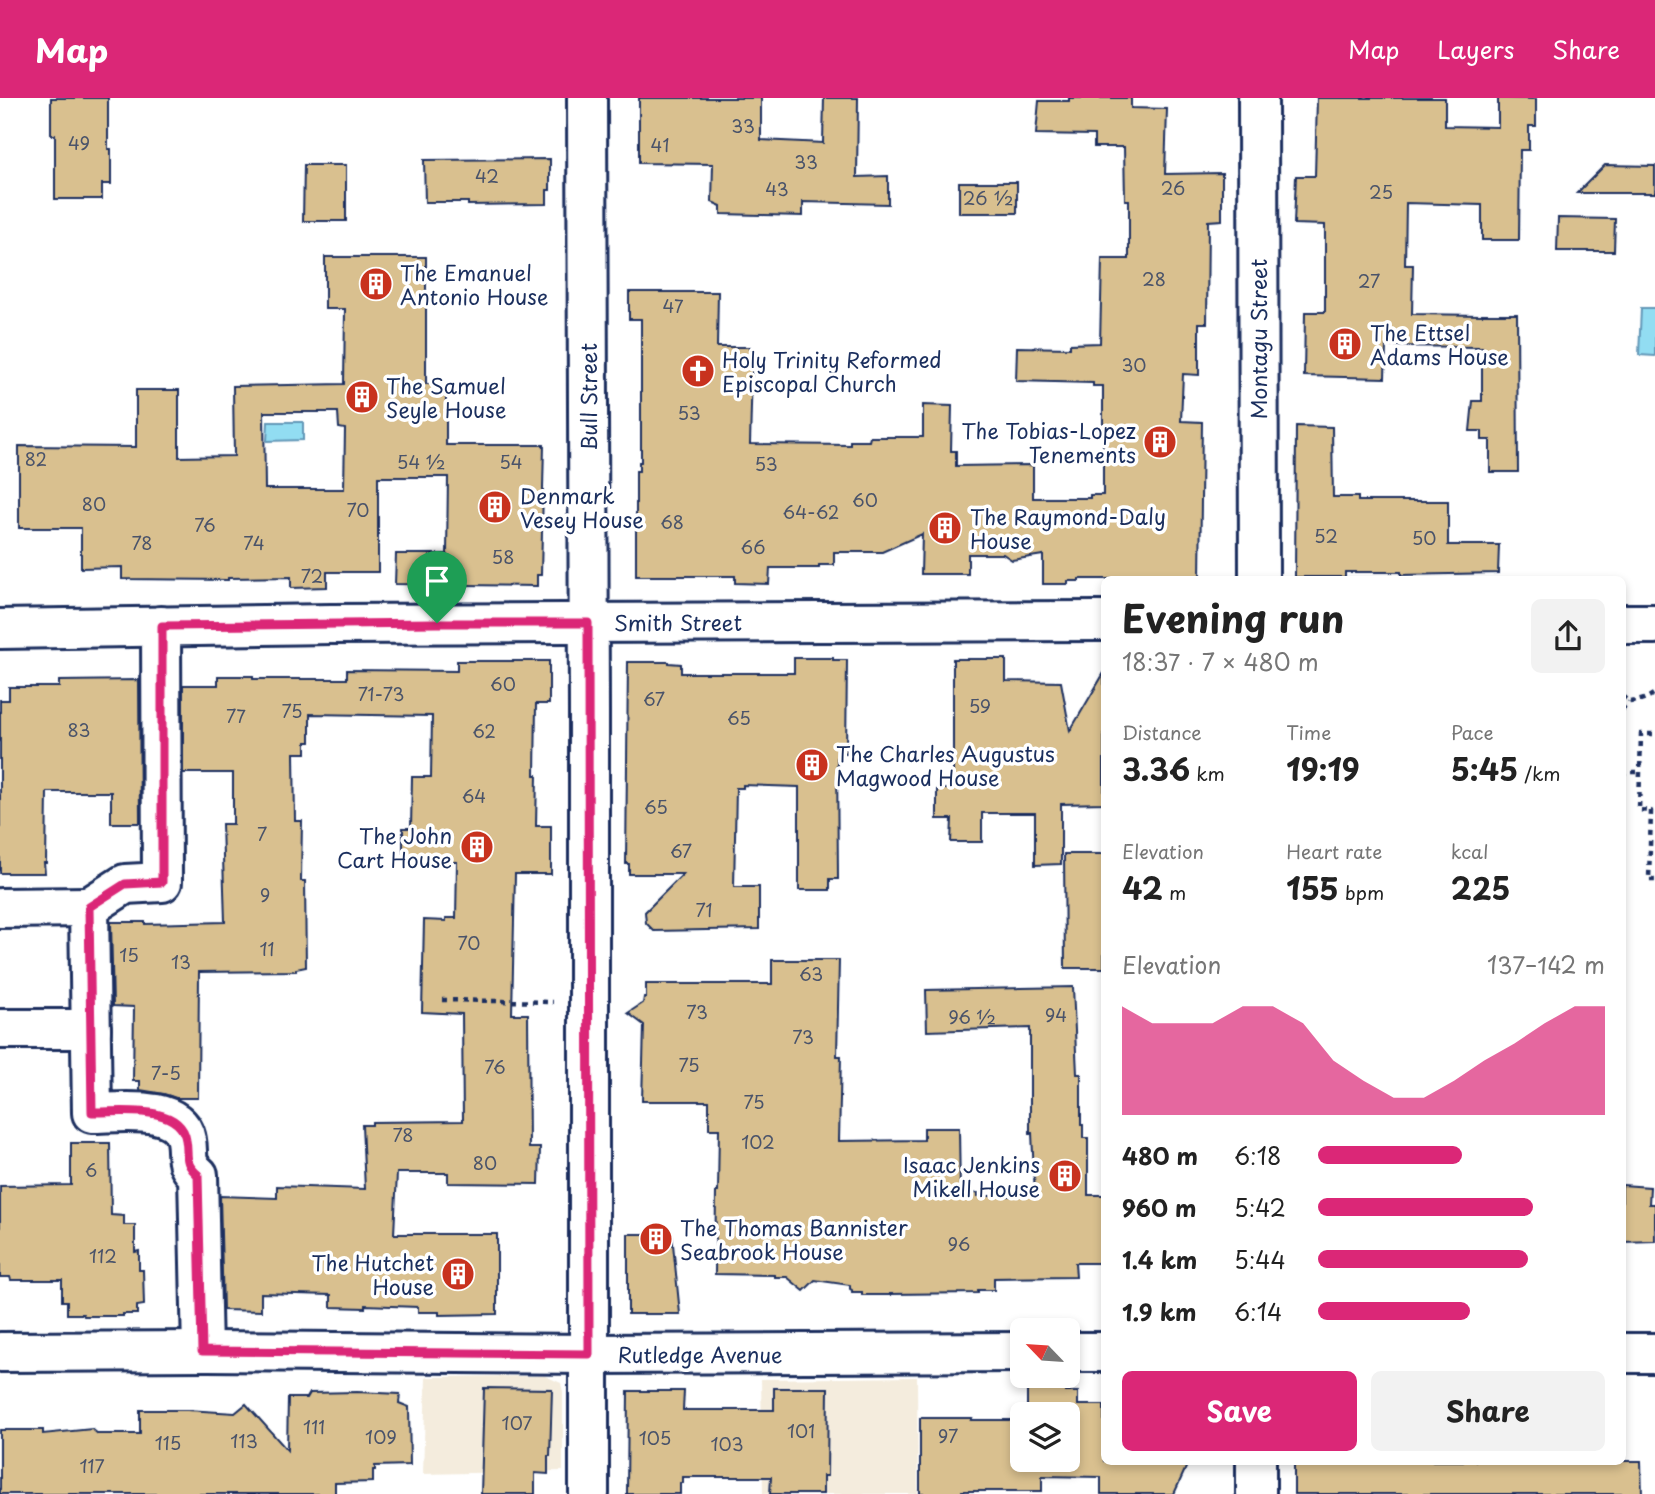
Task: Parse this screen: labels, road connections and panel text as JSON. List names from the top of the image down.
{
  "streets": {
    "street": [
      "Montagu Street",
      "Bull Street",
      "Smith Street",
      "Rutledge Avenue"
    ]
  },
  "crossings": [
    ["Bull Street", "Smith Street"],
    ["Bull Street", "Rutledge Avenue"]
  ],
  "places": {
    "building": [
      "The Emanuel Antonio House",
      "The Ettsel Adams House",
      "The Samuel Seyle House",
      "The Tobias-Lopez Tenements",
      "Denmark Vesey House",
      "The Raymond-Daly House",
      "The Charles Augustus Magwood House",
      "The John Cart House",
      "Isaac Jenkins Mikell House",
      "The Thomas Bannister Seabrook House",
      "The Hutchet House"
    ],
    "church": ["Holy Trinity Reformed Episcopal Church"]
  },
  "house_numbers": [
    "33",
    "49",
    "41",
    "33",
    "42",
    "26",
    "43",
    "25",
    "26 ½",
    "28",
    "27",
    "47",
    "30",
    "53",
    "82",
    "54 ½",
    "54",
    "53",
    "60",
    "80",
    "70",
    "64-62",
    "68",
    "76",
    "52",
    "50",
    "78",
    "74",
    "66",
    "58",
    "72",
    "60",
    "71-73",
    "67",
    "59",
    "75",
    "77",
    "65",
    "83",
    "62",
    "64",
    "65",
    "7",
    "67",
    "9",
    "71",
    "70",
    "11",
    "15",
    "13",
    "63",
    "73",
    "94",
    "96 ½",
    "73",
    "75",
    "76",
    "7-5",
    "75",
    "78",
    "102",
    "80",
    "6",
    "96",
    "112",
    "107",
    "111",
    "101",
    "97",
    "109",
    "105",
    "113",
    "115",
    "103",
    "117"
  ],
  "north": "top left",
  "page": {
    "header": "Map",
    "nav": ["Map", "Layers", "Share"],
    "heading": ["Evening run", "18:37 · 7 × 480 m"],
    "stats": [
      ["Distance", "3.36 km"],
      ["Time", "19:19"],
      ["Pace", "5:45 /km"],
      ["Elevation", "42 m"],
      ["Heart rate", "155 bpm"],
      ["kcal", "225"]
    ],
    "chart": ["Elevation", "137–142 m"],
    "list": [
      {
        "name": "480 m",
        "note": "6:18"
      },
      {
        "name": "960 m",
        "note": "5:42"
      },
      {
        "name": "1.4 km",
        "note": "5:44"
      },
      {
        "name": "1.9 km",
        "note": "6:14"
      }
    ],
    "buttons": ["Save", "Share"]
  }
}
